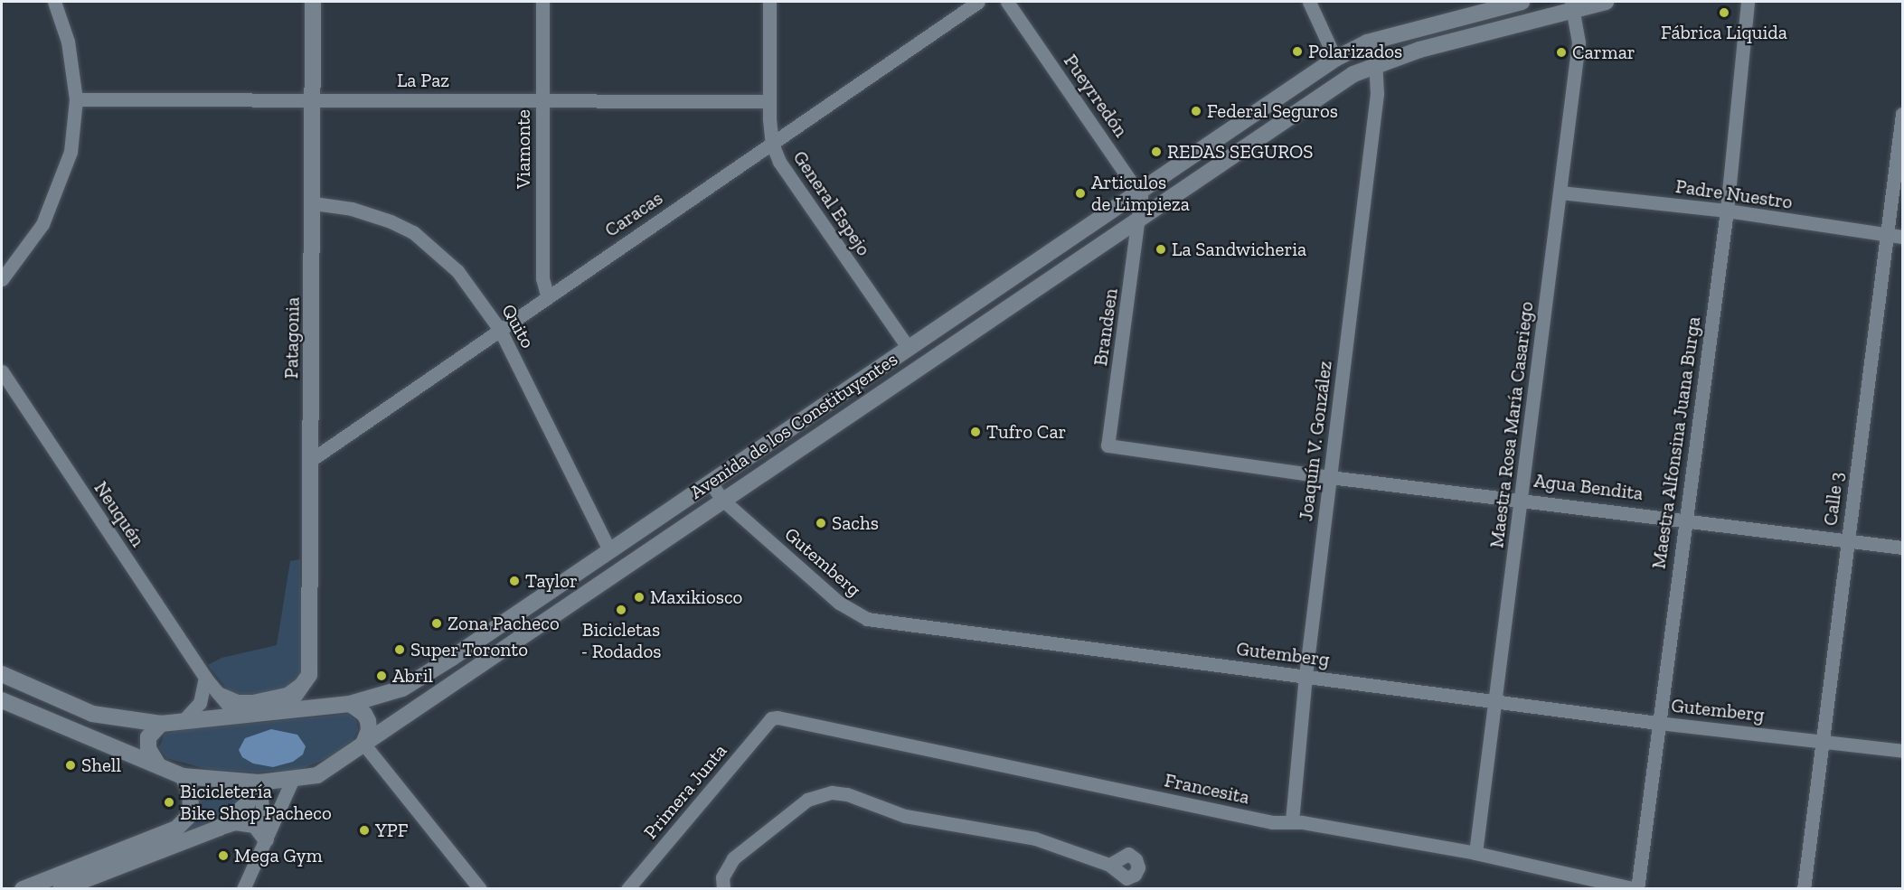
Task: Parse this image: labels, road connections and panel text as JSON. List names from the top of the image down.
{
  "streets": {
    "main road": ["Patagonia", "Avenida de los Constituyentes"],
    "street": [
      "La Paz",
      "Pueyrredón",
      "Viamonte",
      "Padre Nuestro",
      "General Espejo",
      "Caracas",
      "Quito",
      "Brandsen",
      "Maestra Rosa María Casariego",
      "Joaquín V. González",
      "Maestra Alfonsina Juana Burga",
      "Agua Bendita",
      "Calle 3",
      "Neuquén",
      "Gutemberg",
      "Francesita",
      "Primera Junta"
    ]
  },
  "crossings": [
    ["La Paz", "Viamonte"],
    ["La Paz", "General Espejo"],
    ["La Paz", "Patagonia"],
    ["Pueyrredón", "Brandsen"],
    ["Pueyrredón", "Avenida de los Constituyentes"],
    ["Viamonte", "Caracas"],
    ["Padre Nuestro", "Maestra Rosa María Casariego"],
    ["Padre Nuestro", "Maestra Alfonsina Juana Burga"],
    ["Padre Nuestro", "Calle 3"],
    ["General Espejo", "Caracas"],
    ["General Espejo", "Avenida de los Constituyentes"],
    ["Caracas", "Quito"],
    ["Caracas", "Patagonia"],
    ["Quito", "Patagonia"],
    ["Quito", "Avenida de los Constituyentes"],
    ["Brandsen", "Avenida de los Constituyentes"],
    ["Brandsen", "Agua Bendita"],
    ["Maestra Rosa María Casariego", "Avenida de los Constituyentes"],
    ["Maestra Rosa María Casariego", "Agua Bendita"],
    ["Maestra Rosa María Casariego", "Gutemberg"],
    ["Maestra Rosa María Casariego", "Francesita"],
    ["Avenida de los Constituyentes", "Joaquín V. González"],
    ["Avenida de los Constituyentes", "Neuquén"],
    ["Avenida de los Constituyentes", "Gutemberg"],
    ["Joaquín V. González", "Agua Bendita"],
    ["Joaquín V. González", "Gutemberg"],
    ["Joaquín V. González", "Francesita"],
    ["Maestra Alfonsina Juana Burga", "Agua Bendita"],
    ["Maestra Alfonsina Juana Burga", "Gutemberg"],
    ["Maestra Alfonsina Juana Burga", "Francesita"],
    ["Agua Bendita", "Calle 3"],
    ["Calle 3", "Gutemberg"],
    ["Francesita", "Primera Junta"]
  ],
  "places": [
    "Fábrica Liquida",
    "Polarizados",
    "Carmar",
    "Federal Seguros",
    "REDAS SEGUROS",
    "Articulos de Limpieza",
    "La Sandwicheria",
    "Tufro Car",
    "Sachs",
    "Taylor",
    "Maxikiosco",
    "Bicicletas - Rodados",
    "Zona Pacheco",
    "Super Toronto",
    "Abril",
    "Shell",
    "Bicicletería Bike Shop Pacheco",
    "YPF",
    "Mega Gym"
  ]
}
